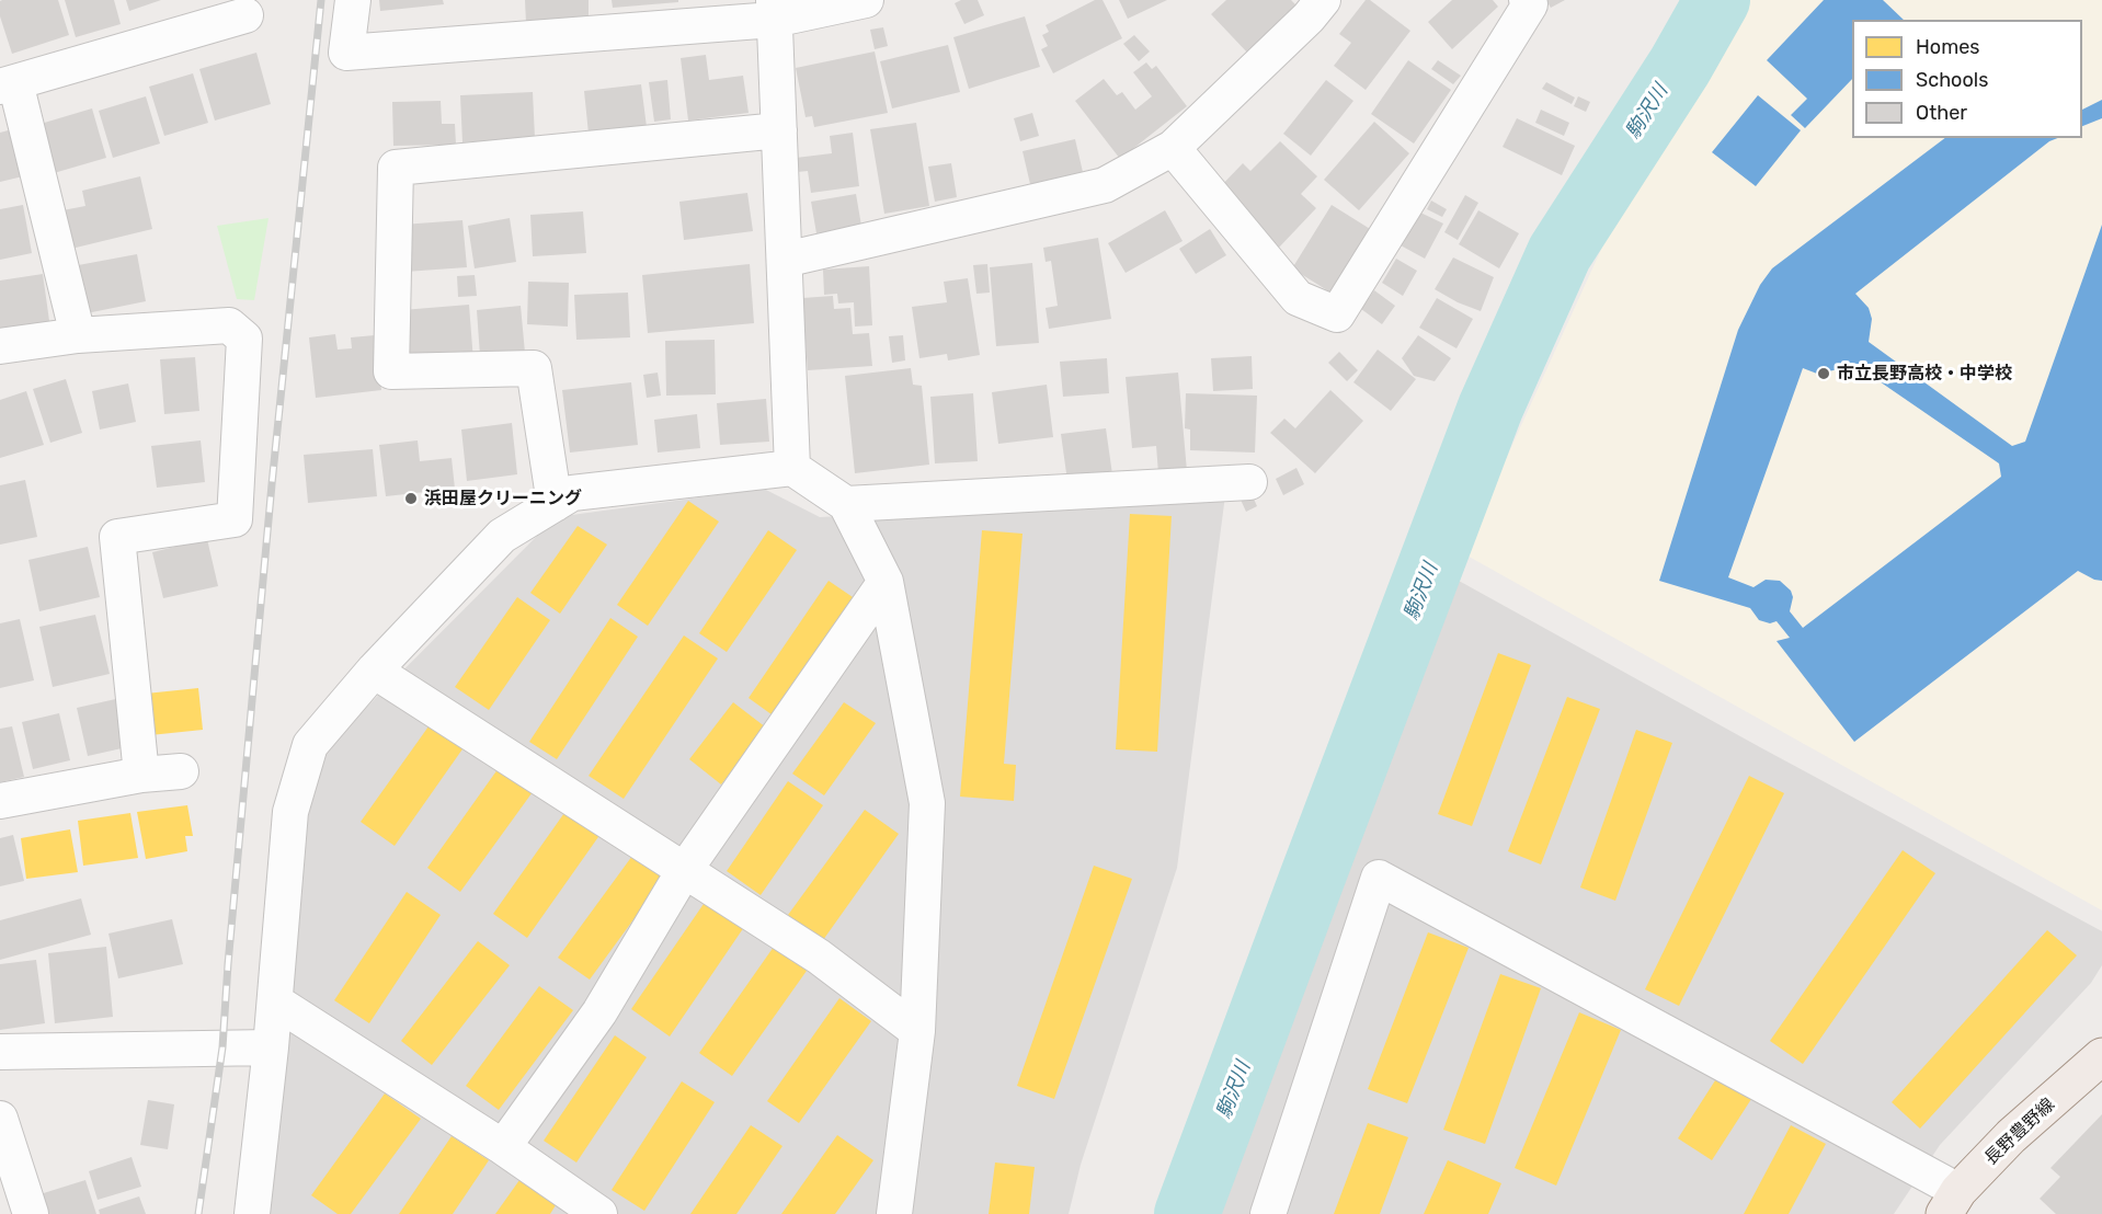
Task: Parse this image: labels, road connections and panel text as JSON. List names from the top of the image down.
{
  "streets": {
    "main road": ["長野豊野線"]
  },
  "water": ["駒沢川"],
  "places": ["市立長野高校・中学校", "浜田屋クリーニング"],
  "legend": ["Homes", "Schools", "Other"]
}
